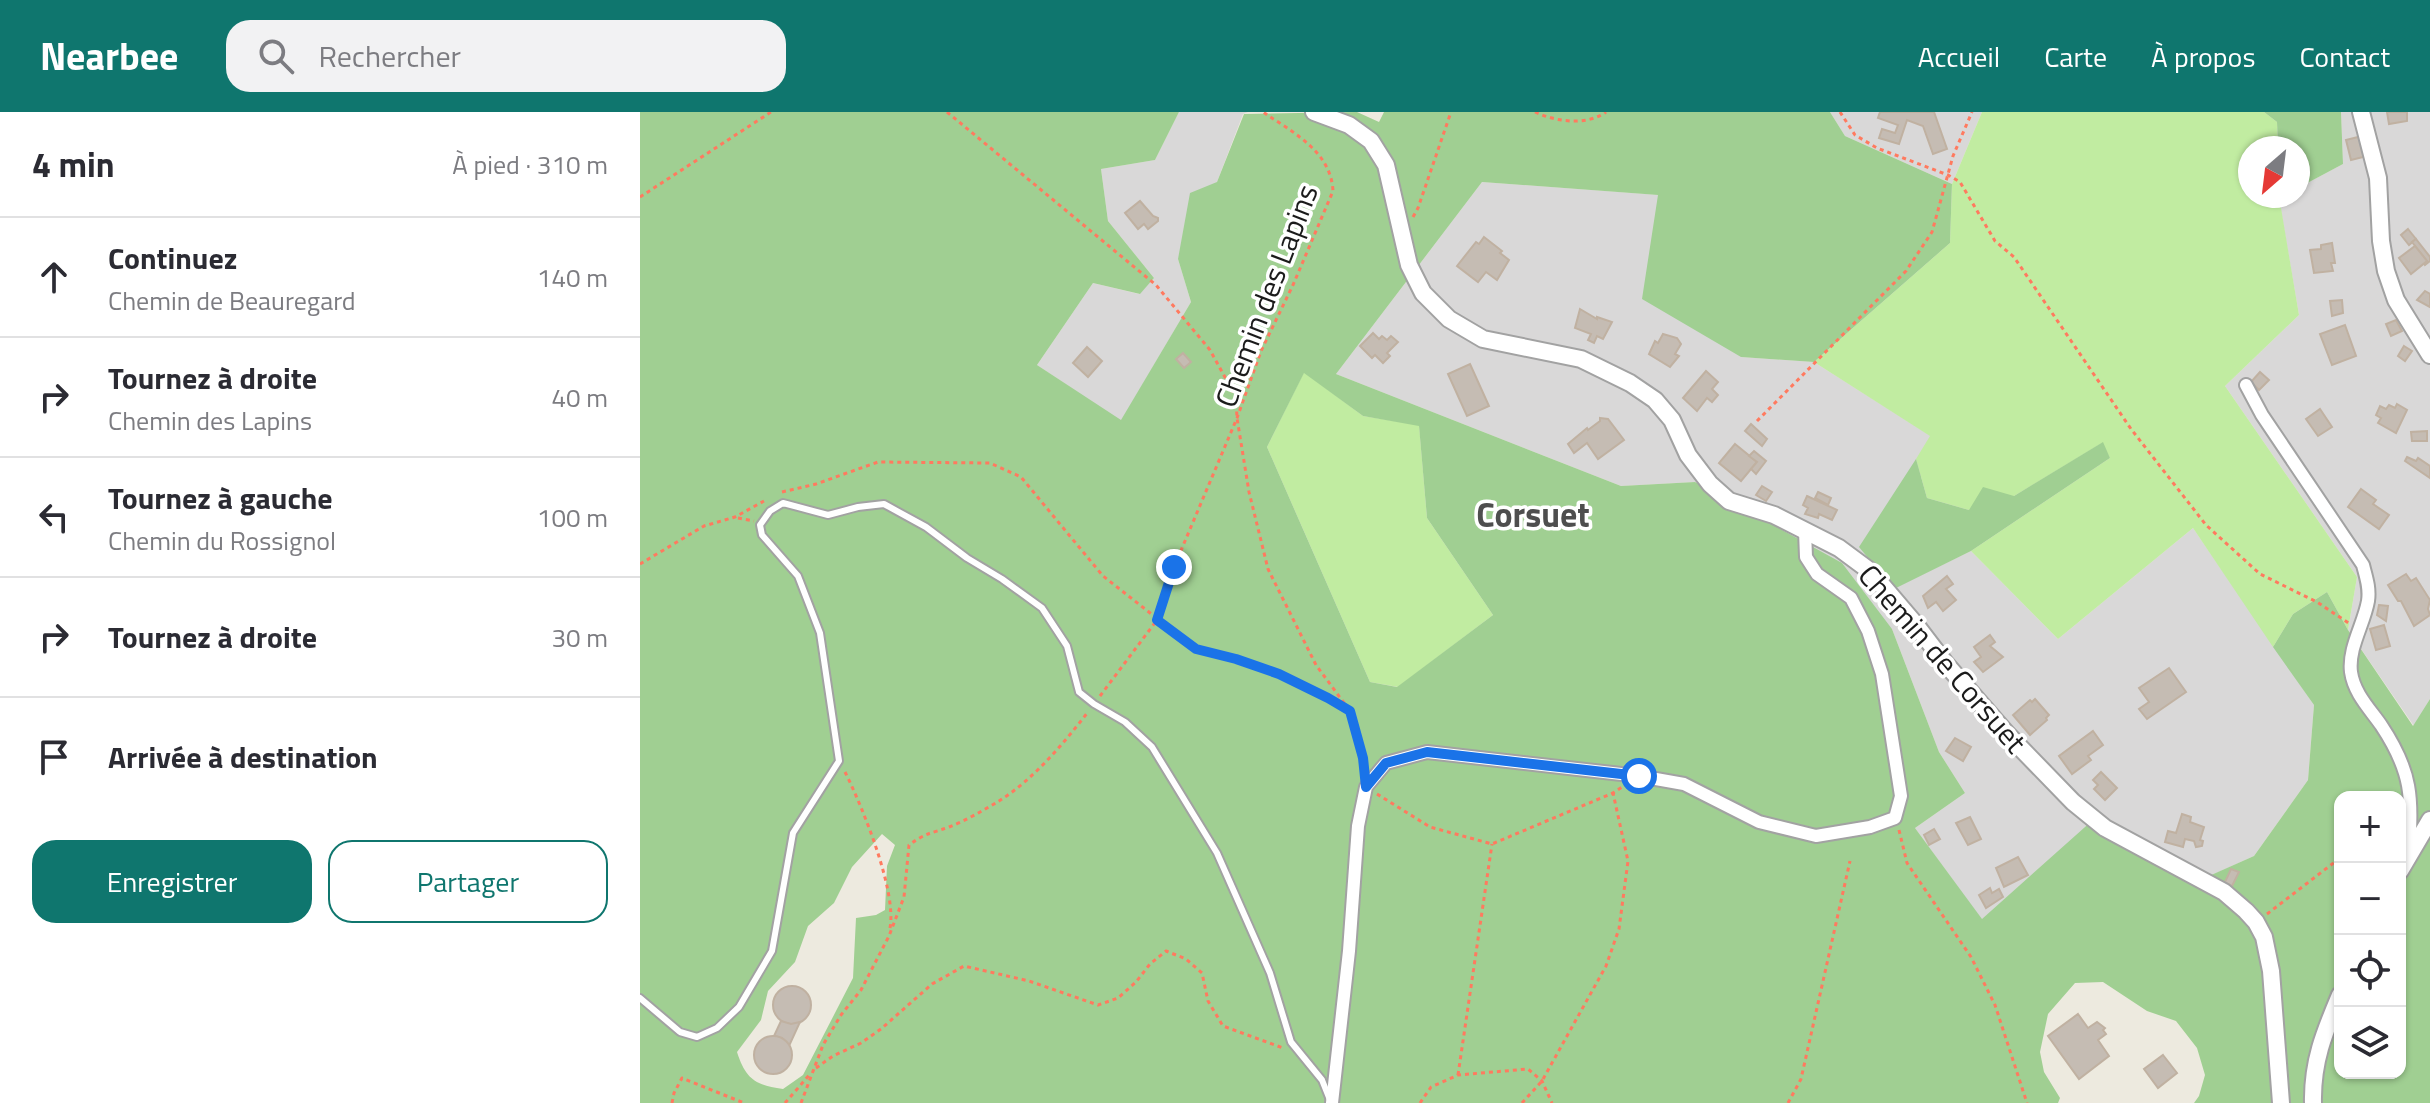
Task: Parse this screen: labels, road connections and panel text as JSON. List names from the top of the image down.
{
  "streets": {
    "street": ["Chemin de Corsuet"],
    "path": ["Chemin des Lapins"]
  },
  "districts": ["Corsuet"],
  "north": "bottom left",
  "page": {
    "header": "Nearbee",
    "search": "Rechercher",
    "nav": [
      "Accueil",
      "Carte",
      "À propos",
      "Contact"
    ],
    "heading": ["4 min", "À pied · 310 m"],
    "list": [
      ["Continuez", "Chemin de Beauregard", "140 m"],
      ["Tournez à droite", "Chemin des Lapins", "40 m"],
      ["Tournez à gauche", "Chemin du Rossignol", "100 m"],
      ["Tournez à droite", "30 m"],
      "Arrivée à destination"
    ],
    "map_buttons": ["+", "−"],
    "buttons": ["Enregistrer", "Partager"]
  }
}
